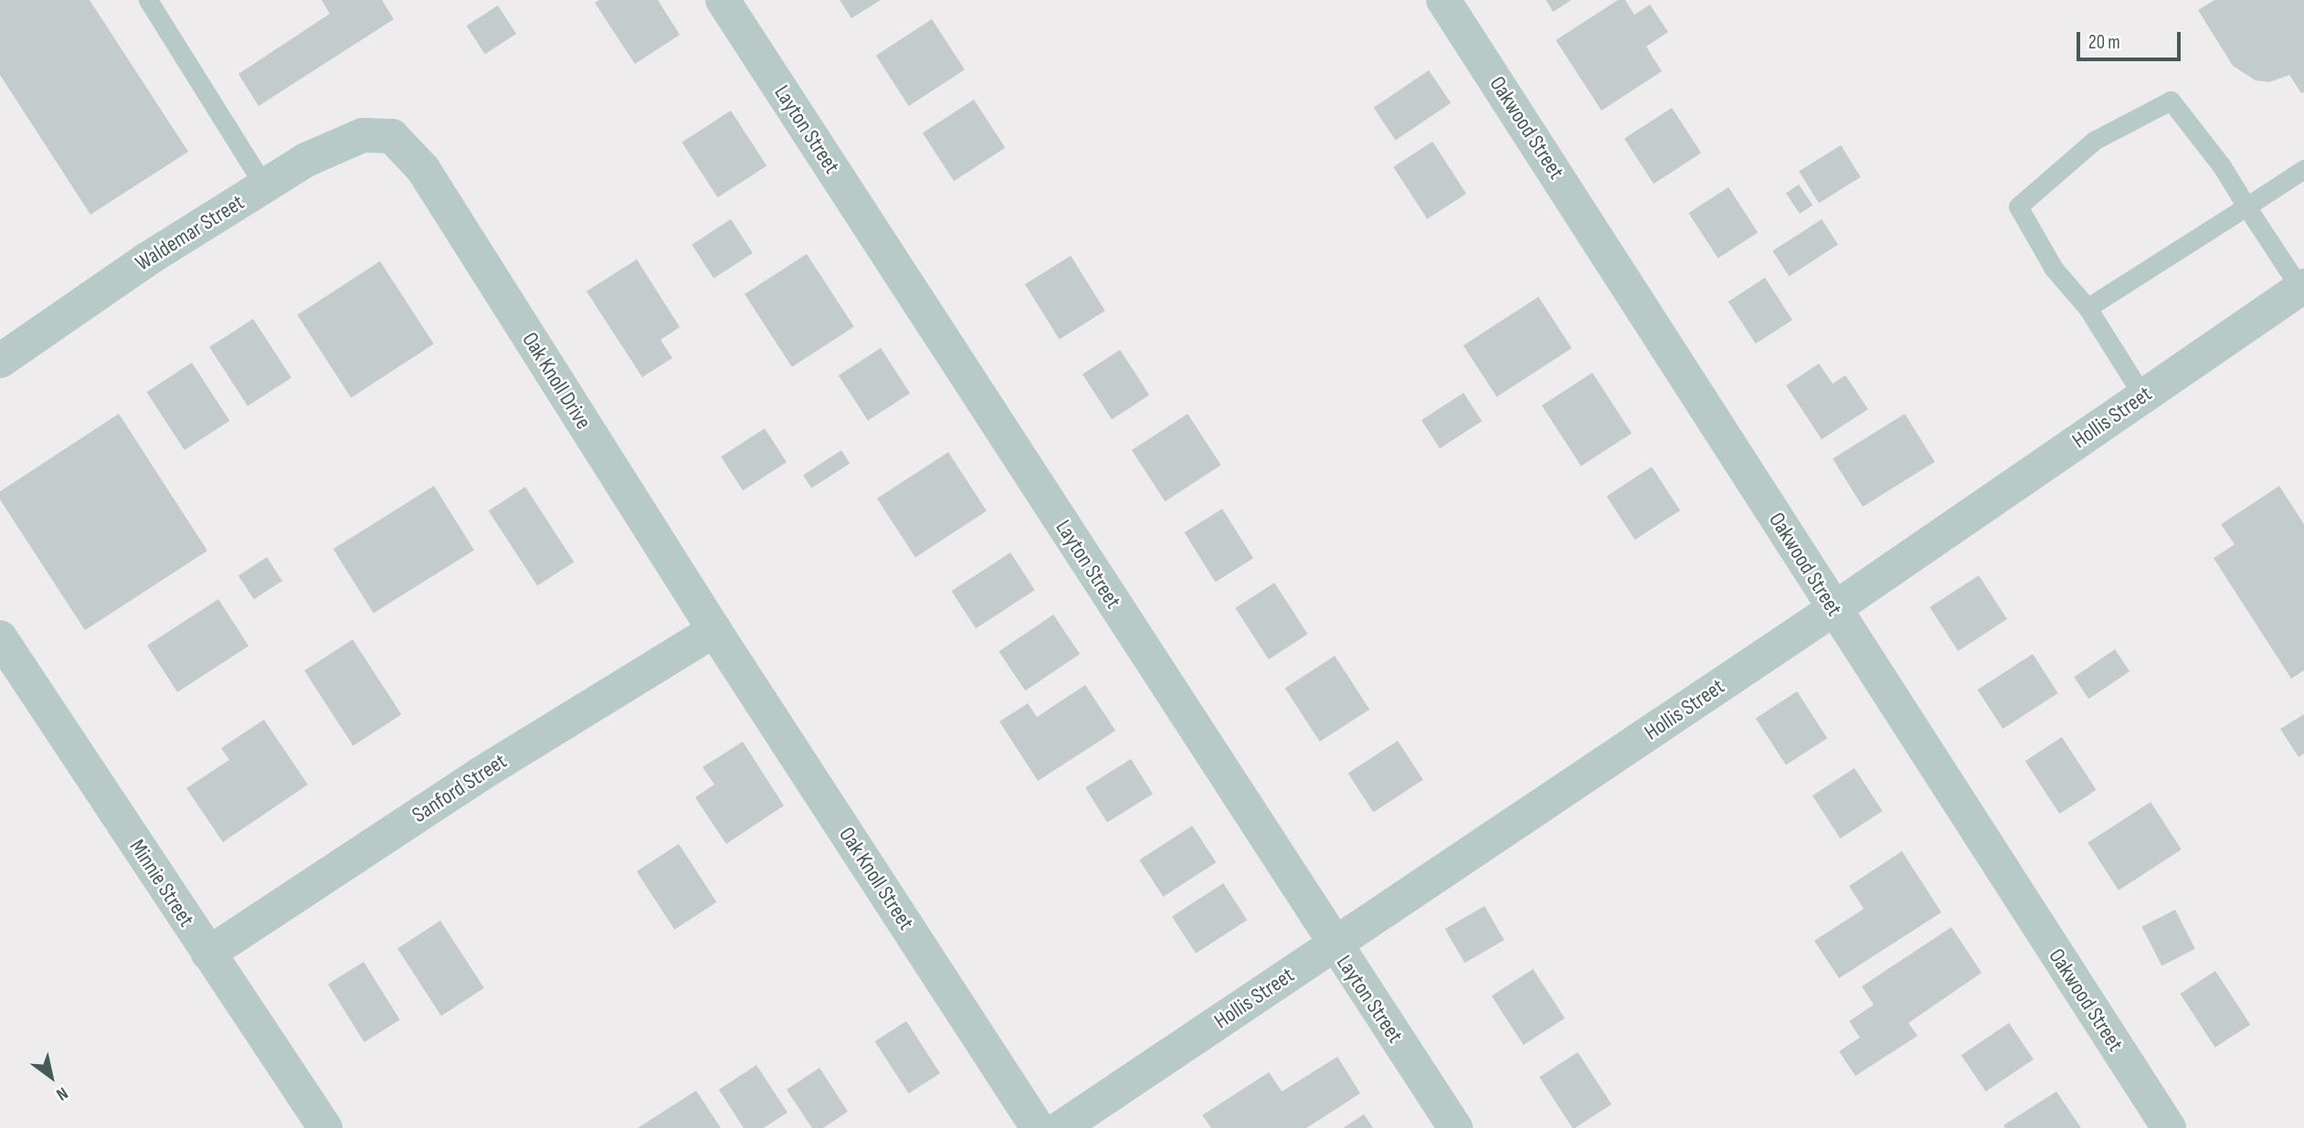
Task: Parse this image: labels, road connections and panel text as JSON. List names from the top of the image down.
{
  "streets": {
    "street": [
      "Oakwood Street",
      "Layton Street",
      "Waldemar Street",
      "Oak Knoll Drive",
      "Hollis Street",
      "Sanford Street",
      "Oak Knoll Street",
      "Minnie Street"
    ]
  },
  "crossings": [
    ["Oakwood Street", "Hollis Street"],
    ["Layton Street", "Hollis Street"],
    ["Waldemar Street", "Oak Knoll Drive"],
    ["Oak Knoll Drive", "Sanford Street"],
    ["Oak Knoll Drive", "Oak Knoll Street"],
    ["Sanford Street", "Oak Knoll Street"],
    ["Sanford Street", "Minnie Street"]
  ],
  "scale_bar": "20 m",
  "north": "bottom right"
}
